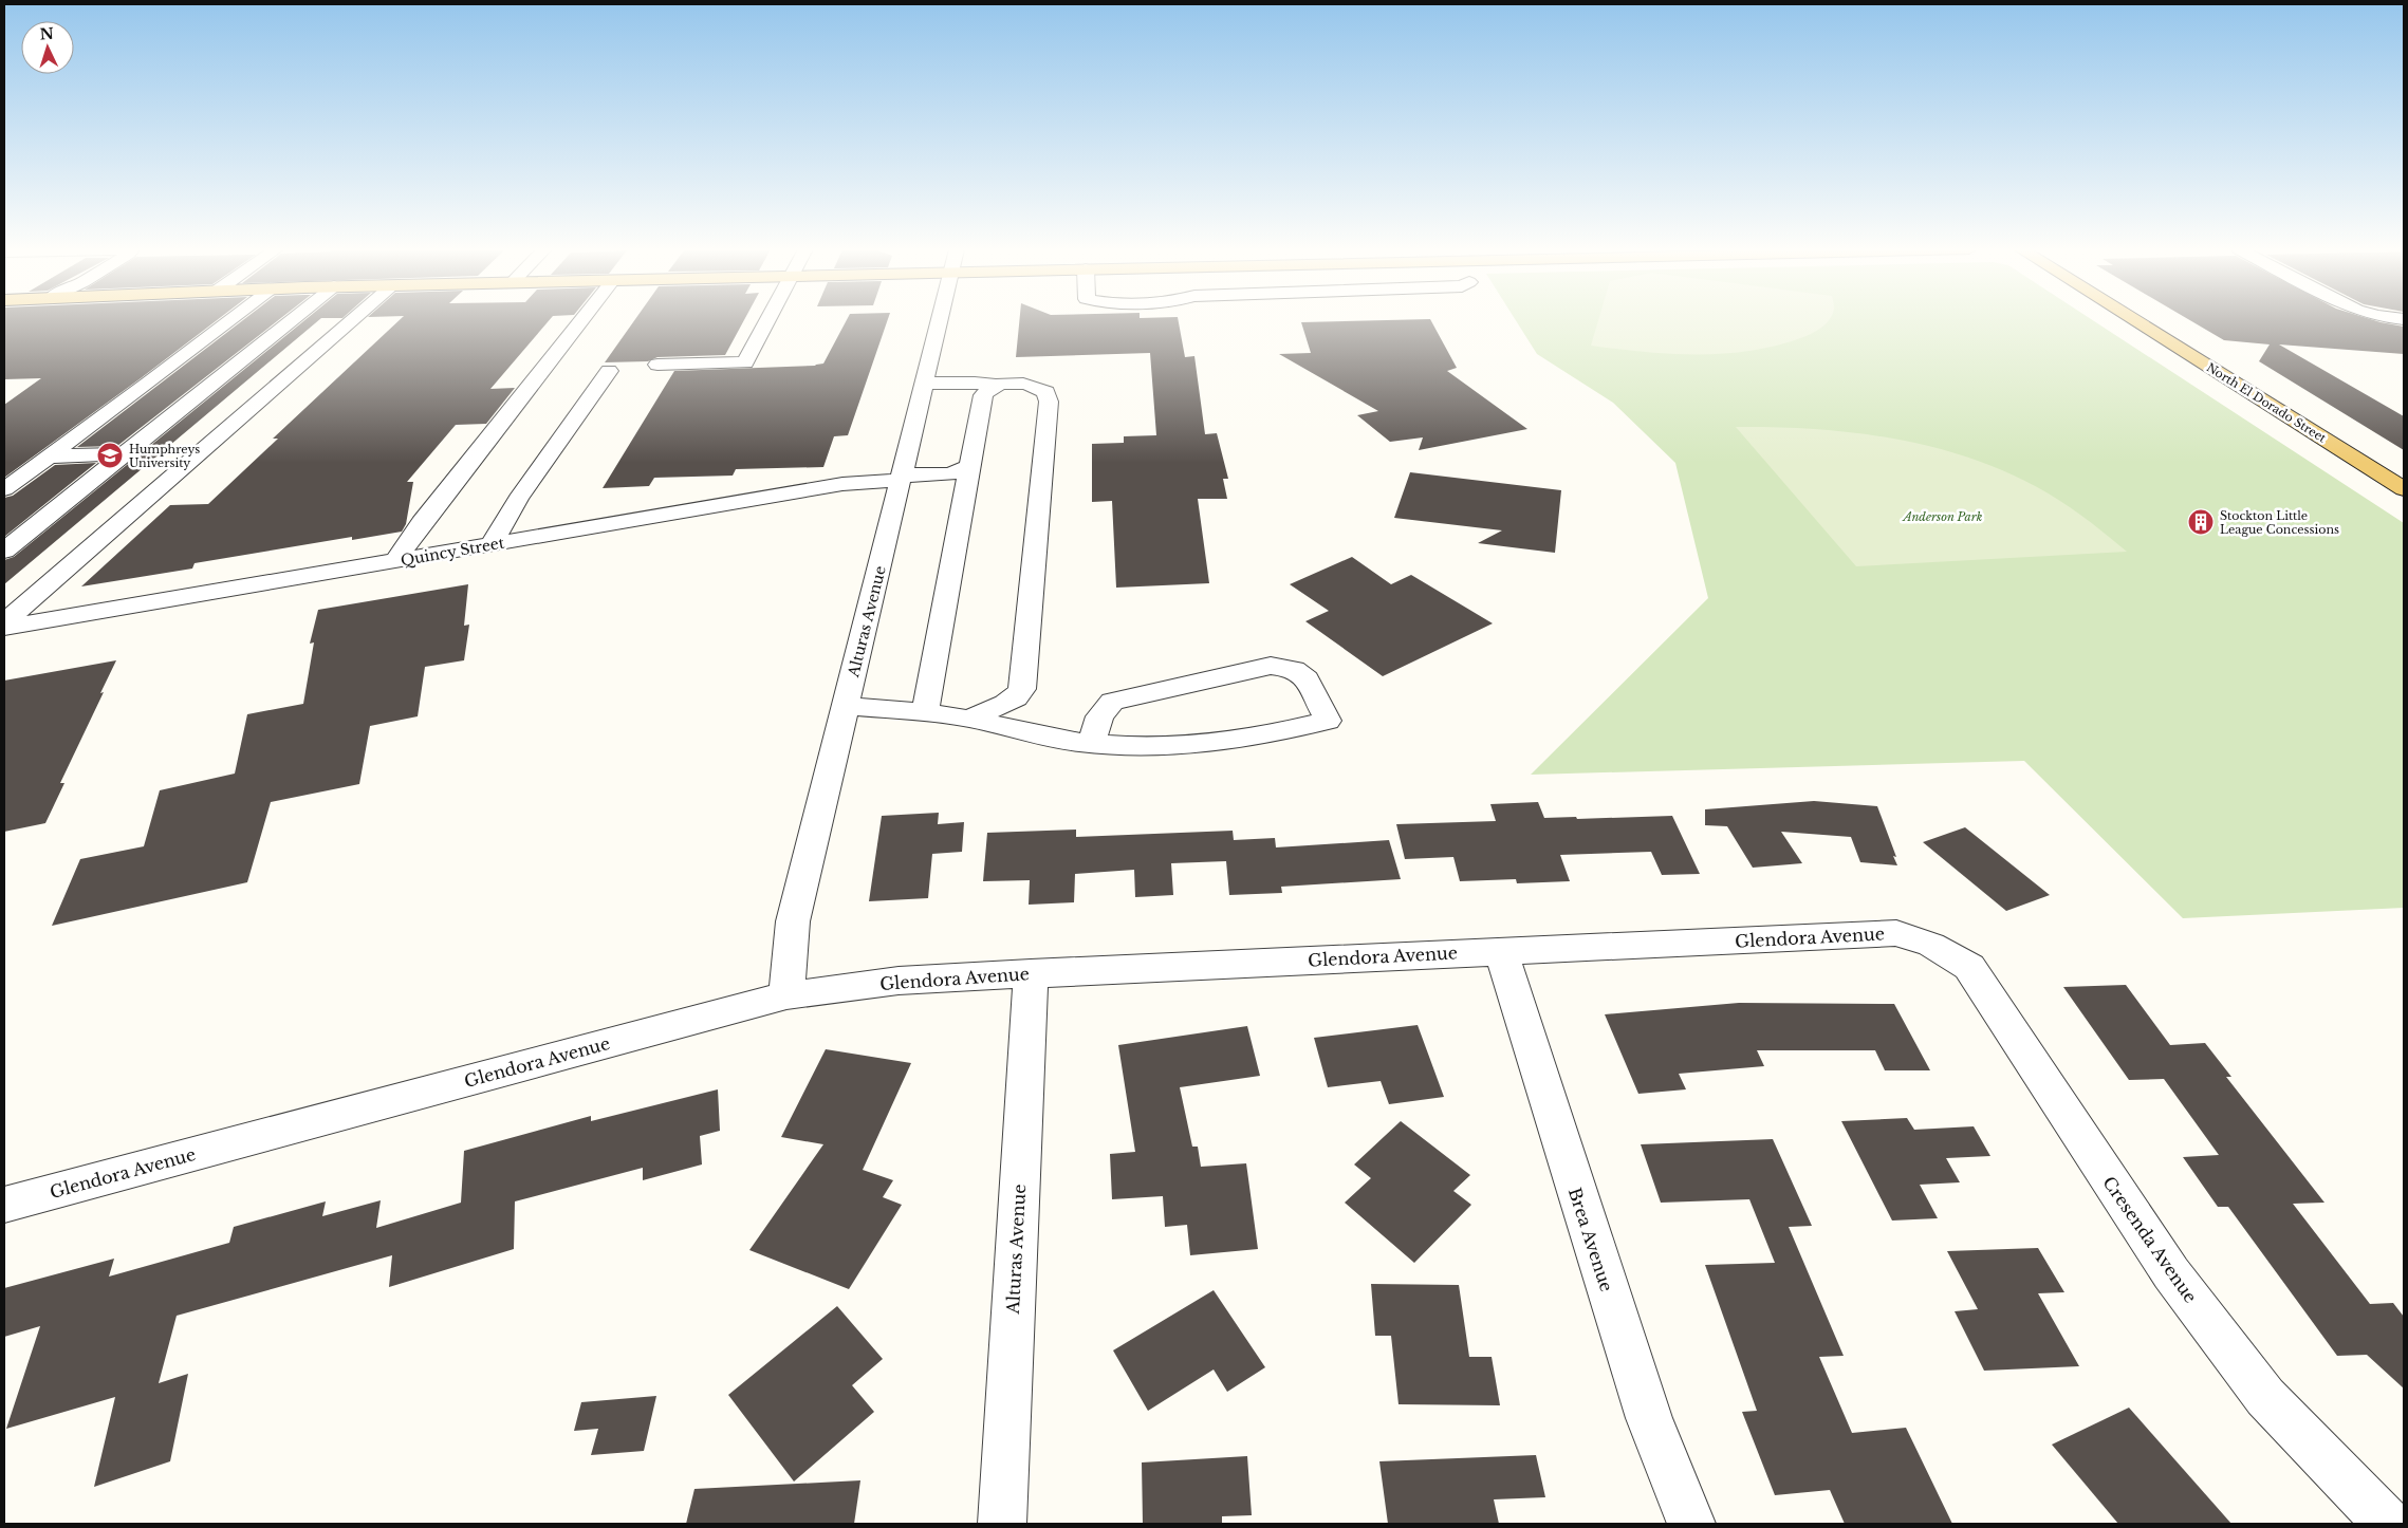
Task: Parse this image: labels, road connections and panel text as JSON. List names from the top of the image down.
{
  "streets": {
    "main road": ["North El Dorado Street"],
    "street": [
      "Quincy Street",
      "Alturas Avenue",
      "Glendora Avenue",
      "Brea Avenue",
      "Cresenda Avenue"
    ]
  },
  "crossings": [
    ["Quincy Street", "Alturas Avenue"],
    ["Alturas Avenue", "Glendora Avenue"],
    ["Glendora Avenue", "Brea Avenue"],
    ["Glendora Avenue", "Cresenda Avenue"]
  ],
  "parks": ["Anderson Park"],
  "places": {
    "school or university": ["Humphreys University"],
    "building": ["Stockton Little League Concessions"]
  },
  "north": "top"
}
